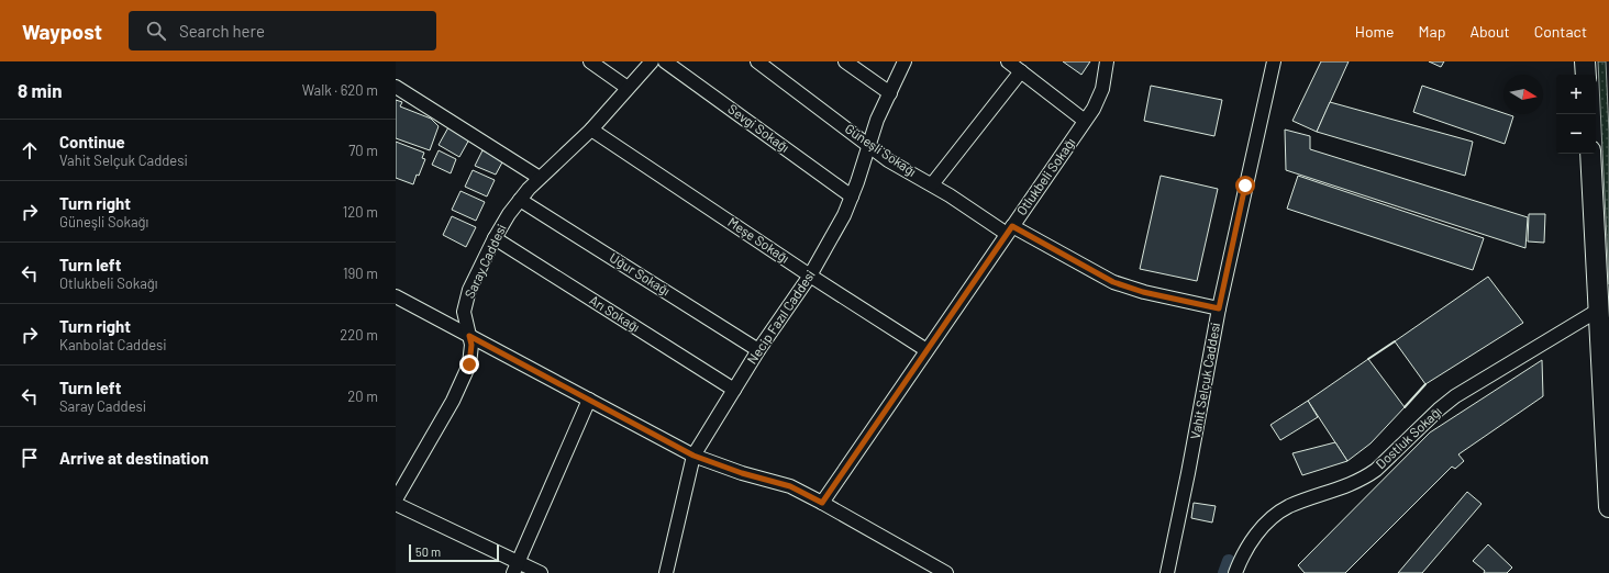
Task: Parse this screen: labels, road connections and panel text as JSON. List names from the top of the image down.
{
  "streets": {
    "street": [
      "Sevgi Sokağı",
      "Güneşli Sokağı",
      "Otlukbeli Sokağı",
      "Meşe Sokağı",
      "Saray Caddesi",
      "Uğur Sokağı",
      "Arı Sokağı",
      "Necip Fazıl Caddesi",
      "Vahit Selçuk Caddesi",
      "Dostluk Sokağı"
    ]
  },
  "crossings": [
    ["Sevgi Sokağı", "Necip Fazıl Caddesi"],
    ["Güneşli Sokağı", "Otlukbeli Sokağı"],
    ["Güneşli Sokağı", "Necip Fazıl Caddesi"],
    ["Güneşli Sokağı", "Vahit Selçuk Caddesi"],
    ["Otlukbeli Sokağı", "Meşe Sokağı"],
    ["Meşe Sokağı", "Saray Caddesi"],
    ["Meşe Sokağı", "Necip Fazıl Caddesi"],
    ["Saray Caddesi", "Uğur Sokağı"],
    ["Saray Caddesi", "Arı Sokağı"],
    ["Uğur Sokağı", "Necip Fazıl Caddesi"],
    ["Arı Sokağı", "Necip Fazıl Caddesi"]
  ],
  "scale_bar": "50 m",
  "north": "right",
  "page": {
    "header": "Waypost",
    "search": "Search here",
    "nav": [
      "Home",
      "Map",
      "About",
      "Contact"
    ],
    "heading": ["8 min", "Walk · 620 m"],
    "map_buttons": ["+", "−"],
    "list": [
      ["Continue", "Vahit Selçuk Caddesi", "70 m"],
      ["Turn right", "Güneşli Sokağı", "120 m"],
      ["Turn left", "Otlukbeli Sokağı", "190 m"],
      ["Turn right", "Kanbolat Caddesi", "220 m"],
      ["Turn left", "Saray Caddesi", "20 m"],
      "Arrive at destination"
    ],
    "scale": "50 m"
  }
}
